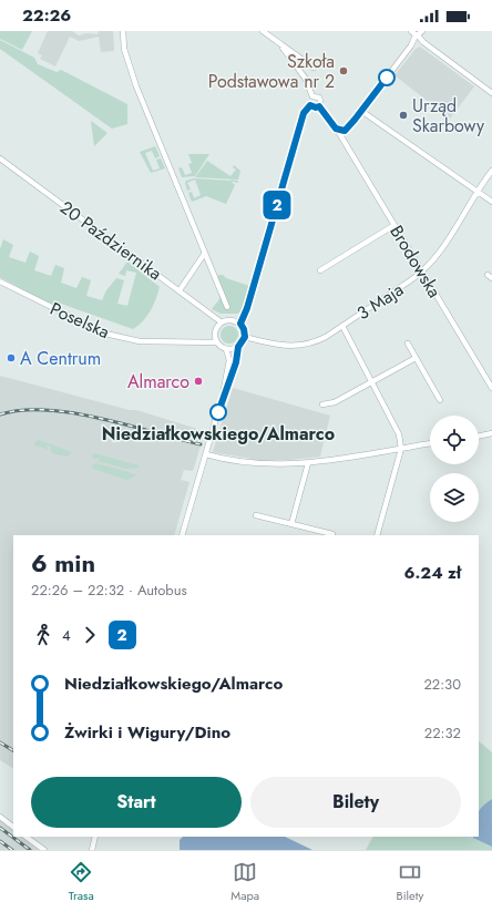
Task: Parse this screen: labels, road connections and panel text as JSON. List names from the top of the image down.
{
  "streets": {
    "street": [
      "20 Października",
      "Brodowska",
      "3 Maja",
      "Poselska"
    ]
  },
  "crossings": [
    ["20 Października", "3 Maja"],
    ["20 Października", "Poselska"],
    ["Brodowska", "3 Maja"],
    ["3 Maja", "Poselska"]
  ],
  "places": [
    "Szkoła Podstawowa nr 2",
    "Urząd Skarbowy",
    "A Centrum",
    "Almarco",
    "Niedziałkowskiego/Almarco"
  ],
  "lines": ["bus line 2"],
  "page": {
    "status": "22:26",
    "on_map": "2",
    "heading": ["6 min", "22:26 – 22:32 · Autobus", "6.24 zł"],
    "legs": ["4", "2"],
    "list": [
      {
        "name": "Niedziałkowskiego/Almarco",
        "value": "22:30"
      },
      {
        "name": "Żwirki i Wigury/Dino",
        "value": "22:32"
      }
    ],
    "buttons": ["Start", "Bilety"],
    "tabs": ["Trasa", "Mapa", "Bilety"]
  }
}
